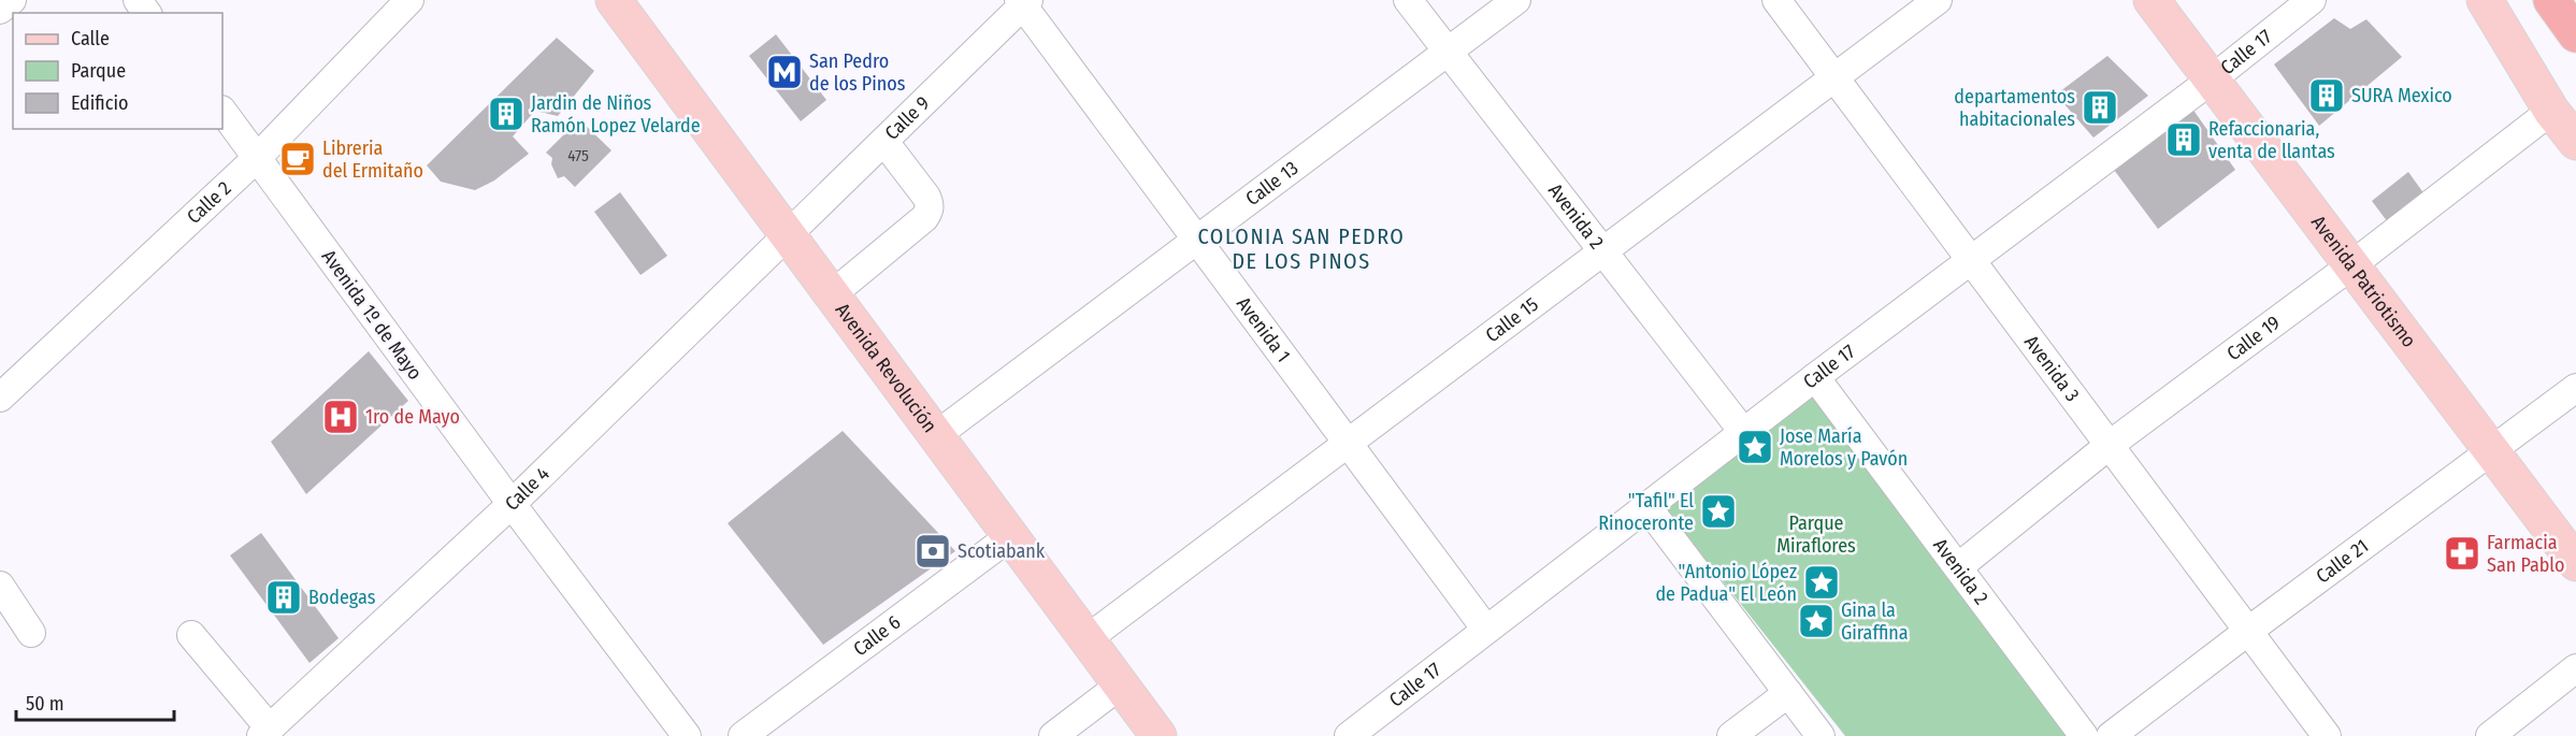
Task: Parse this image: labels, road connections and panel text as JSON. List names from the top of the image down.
{
  "streets": {
    "main road": ["Avenida Patriotismo", "Avenida Revolución"],
    "street": [
      "Calle 17",
      "Calle 9",
      "Calle 13",
      "Calle 2",
      "Avenida 2",
      "Avenida 1º de Mayo",
      "Calle 15",
      "Avenida 1",
      "Calle 19",
      "Avenida 3",
      "Calle 4",
      "Calle 21",
      "Calle 6"
    ]
  },
  "crossings": [
    ["Calle 17", "Avenida 2"],
    ["Calle 17", "Avenida Patriotismo"],
    ["Calle 17", "Avenida 1"],
    ["Calle 17", "Avenida 3"],
    ["Calle 9", "Avenida 1"],
    ["Calle 9", "Avenida Revolución"],
    ["Calle 9", "Calle 4"],
    ["Calle 13", "Avenida 2"],
    ["Calle 13", "Avenida 1"],
    ["Calle 13", "Avenida Revolución"],
    ["Calle 2", "Avenida 1º de Mayo"],
    ["Avenida 2", "Calle 15"],
    ["Avenida 2", "Calle 19"],
    ["Avenida Patriotismo", "Calle 19"],
    ["Avenida Patriotismo", "Calle 21"],
    ["Avenida 1º de Mayo", "Calle 4"],
    ["Calle 15", "Avenida 1"],
    ["Calle 15", "Avenida Revolución"],
    ["Calle 15", "Avenida 3"],
    ["Calle 19", "Avenida 3"],
    ["Avenida Revolución", "Calle 4"],
    ["Avenida Revolución", "Calle 6"],
    ["Avenida 3", "Calle 21"]
  ],
  "districts": ["COLONIA SAN PEDRO DE LOS PINOS"],
  "parks": ["Parque Miraflores"],
  "places": {
    "metro station": ["San Pedro de los Pinos"],
    "building": [
      "SURA Mexico",
      "departamentos habitacionales",
      "Jardin de Niños Ramón Lopez Velarde",
      "Refaccionaria, venta de llantas",
      "Bodegas"
    ],
    "cafe": ["Libreria del Ermitaño"],
    "hospital": ["1ro de Mayo"],
    "place": [
      "Jose María Morelos y Pavón",
      "\"Tafil\" El Rinoceronte",
      "\"Antonio López de Padua\" El León",
      "Gina la Giraffina"
    ],
    "bank": ["Scotiabank"],
    "pharmacy": ["Farmacia San Pablo"]
  },
  "house_numbers": ["475"],
  "legend": ["Calle", "Parque", "Edificio"],
  "scale_bar": "50 m"
}
